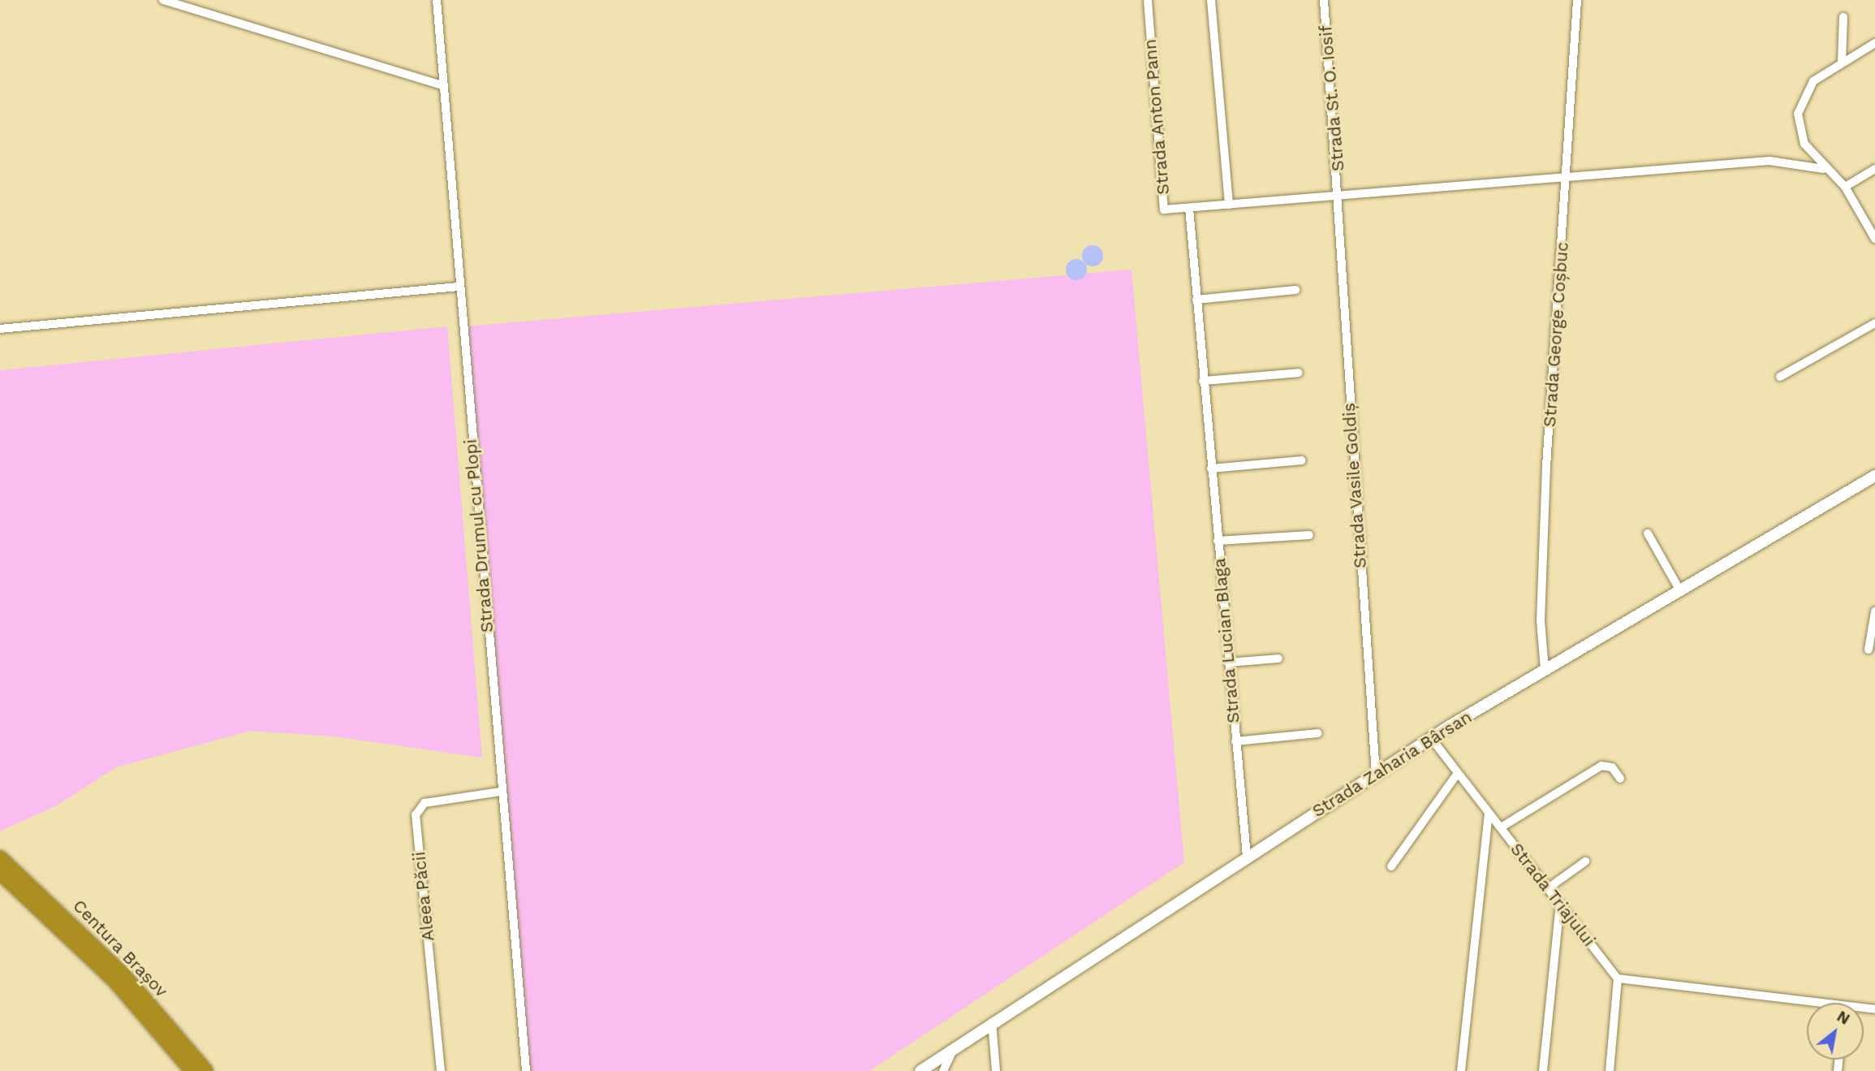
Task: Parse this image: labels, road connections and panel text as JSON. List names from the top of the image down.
{
  "streets": {
    "highway": ["Centura Brașov"],
    "main road": ["Strada Zaharia Bârsan"],
    "street": [
      "Strada St. O. Iosif",
      "Strada Anton Pann",
      "Strada George Coșbuc",
      "Strada Vasile Goldiș",
      "Strada Drumul cu Plopi",
      "Strada Lucian Blaga",
      "Strada Triajului",
      "Aleea Păcii"
    ]
  },
  "crossings": [
    ["Strada St. O. Iosif", "Strada Vasile Goldiș"],
    ["Strada Anton Pann", "Strada Lucian Blaga"],
    ["Strada George Coșbuc", "Strada Zaharia Bârsan"],
    ["Strada Vasile Goldiș", "Strada Zaharia Bârsan"],
    ["Strada Drumul cu Plopi", "Aleea Păcii"],
    ["Strada Lucian Blaga", "Strada Zaharia Bârsan"],
    ["Strada Zaharia Bârsan", "Strada Triajului"]
  ],
  "north": "top right"
}
